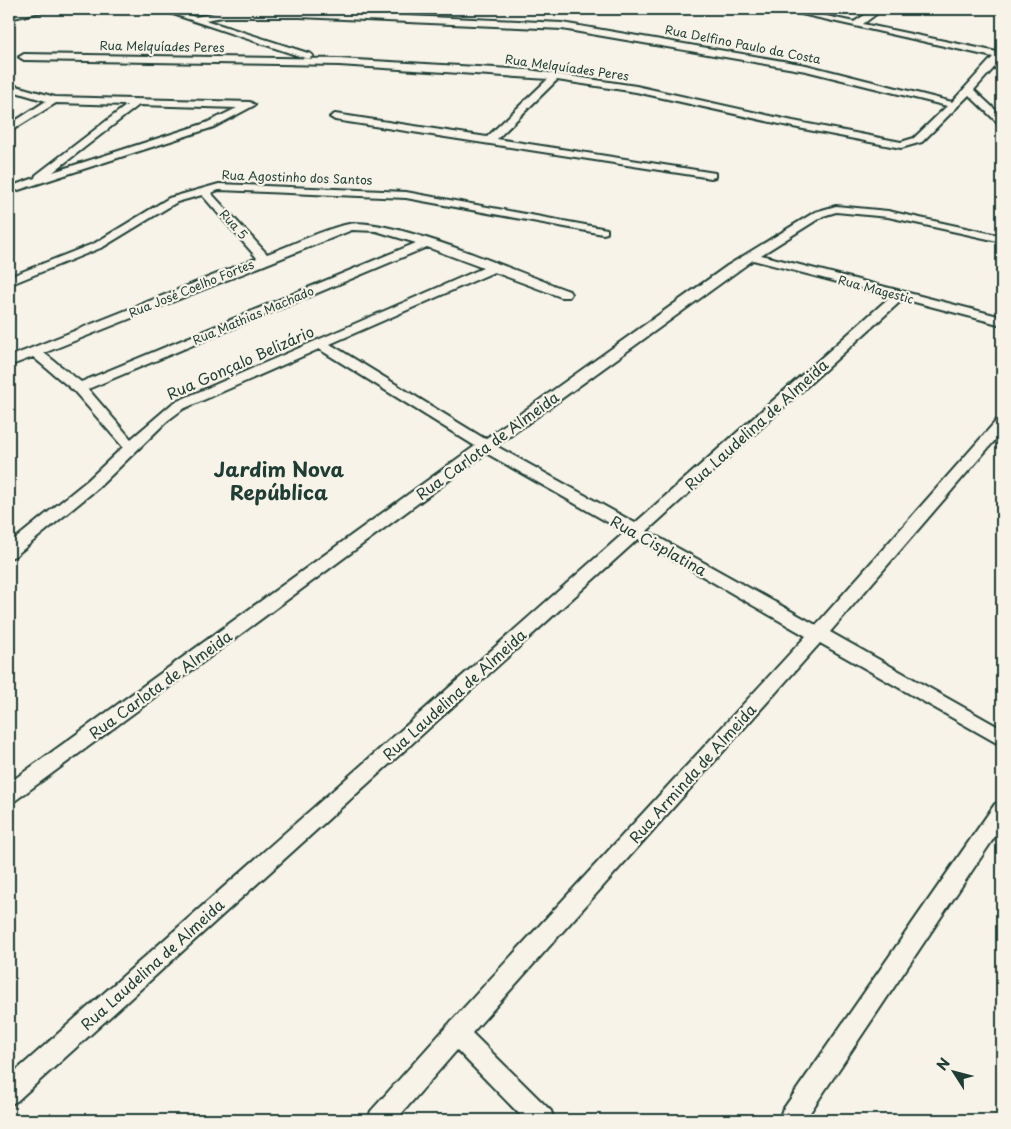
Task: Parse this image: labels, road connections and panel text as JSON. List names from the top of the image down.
{
  "streets": {
    "street": [
      "Rua Delfino Paulo da Costa",
      "Rua Melquíades Peres",
      "Rua Agostinho dos Santos",
      "Rua 5",
      "Rua José Coelho Fortes",
      "Rua Magestic",
      "Rua Mathias Machado",
      "Rua Gonçalo Belizário",
      "Rua Laudelina de Almeida",
      "Rua Carlota de Almeida",
      "Rua Cisplatina",
      "Rua Arminda de Almeida"
    ]
  },
  "crossings": [
    ["Rua Delfino Paulo da Costa", "Rua Melquíades Peres"],
    ["Rua Agostinho dos Santos", "Rua 5"],
    ["Rua 5", "Rua José Coelho Fortes"],
    ["Rua José Coelho Fortes", "Rua Mathias Machado"],
    ["Rua José Coelho Fortes", "Rua Gonçalo Belizário"],
    ["Rua Magestic", "Rua Laudelina de Almeida"],
    ["Rua Magestic", "Rua Carlota de Almeida"],
    ["Rua Gonçalo Belizário", "Rua Cisplatina"],
    ["Rua Laudelina de Almeida", "Rua Cisplatina"],
    ["Rua Carlota de Almeida", "Rua Cisplatina"],
    ["Rua Cisplatina", "Rua Arminda de Almeida"]
  ],
  "districts": ["Jardim Nova República"],
  "north": "top left"
}
